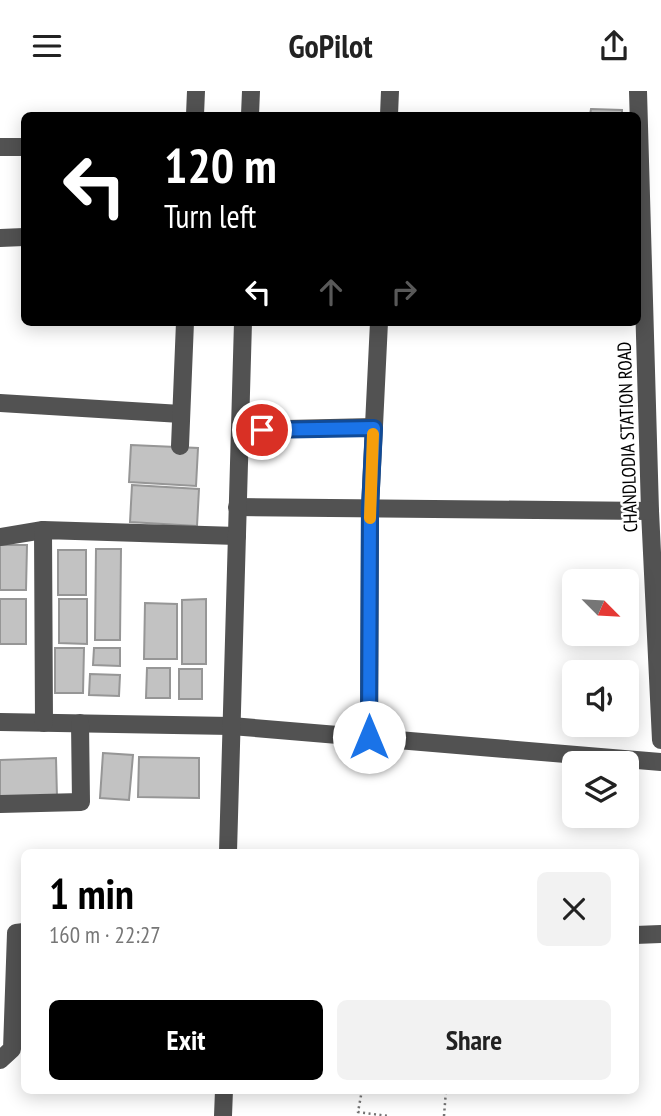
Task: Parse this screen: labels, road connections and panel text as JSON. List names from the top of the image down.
{
  "streets": {
    "street": ["CHANDLODIA STATION ROAD"]
  },
  "north": "bottom right",
  "page": {
    "header": "GoPilot",
    "turn": ["120 m", "Turn left"],
    "heading": ["1 min", "160 m · 22:27"],
    "buttons": ["Exit", "Share"]
  }
}
